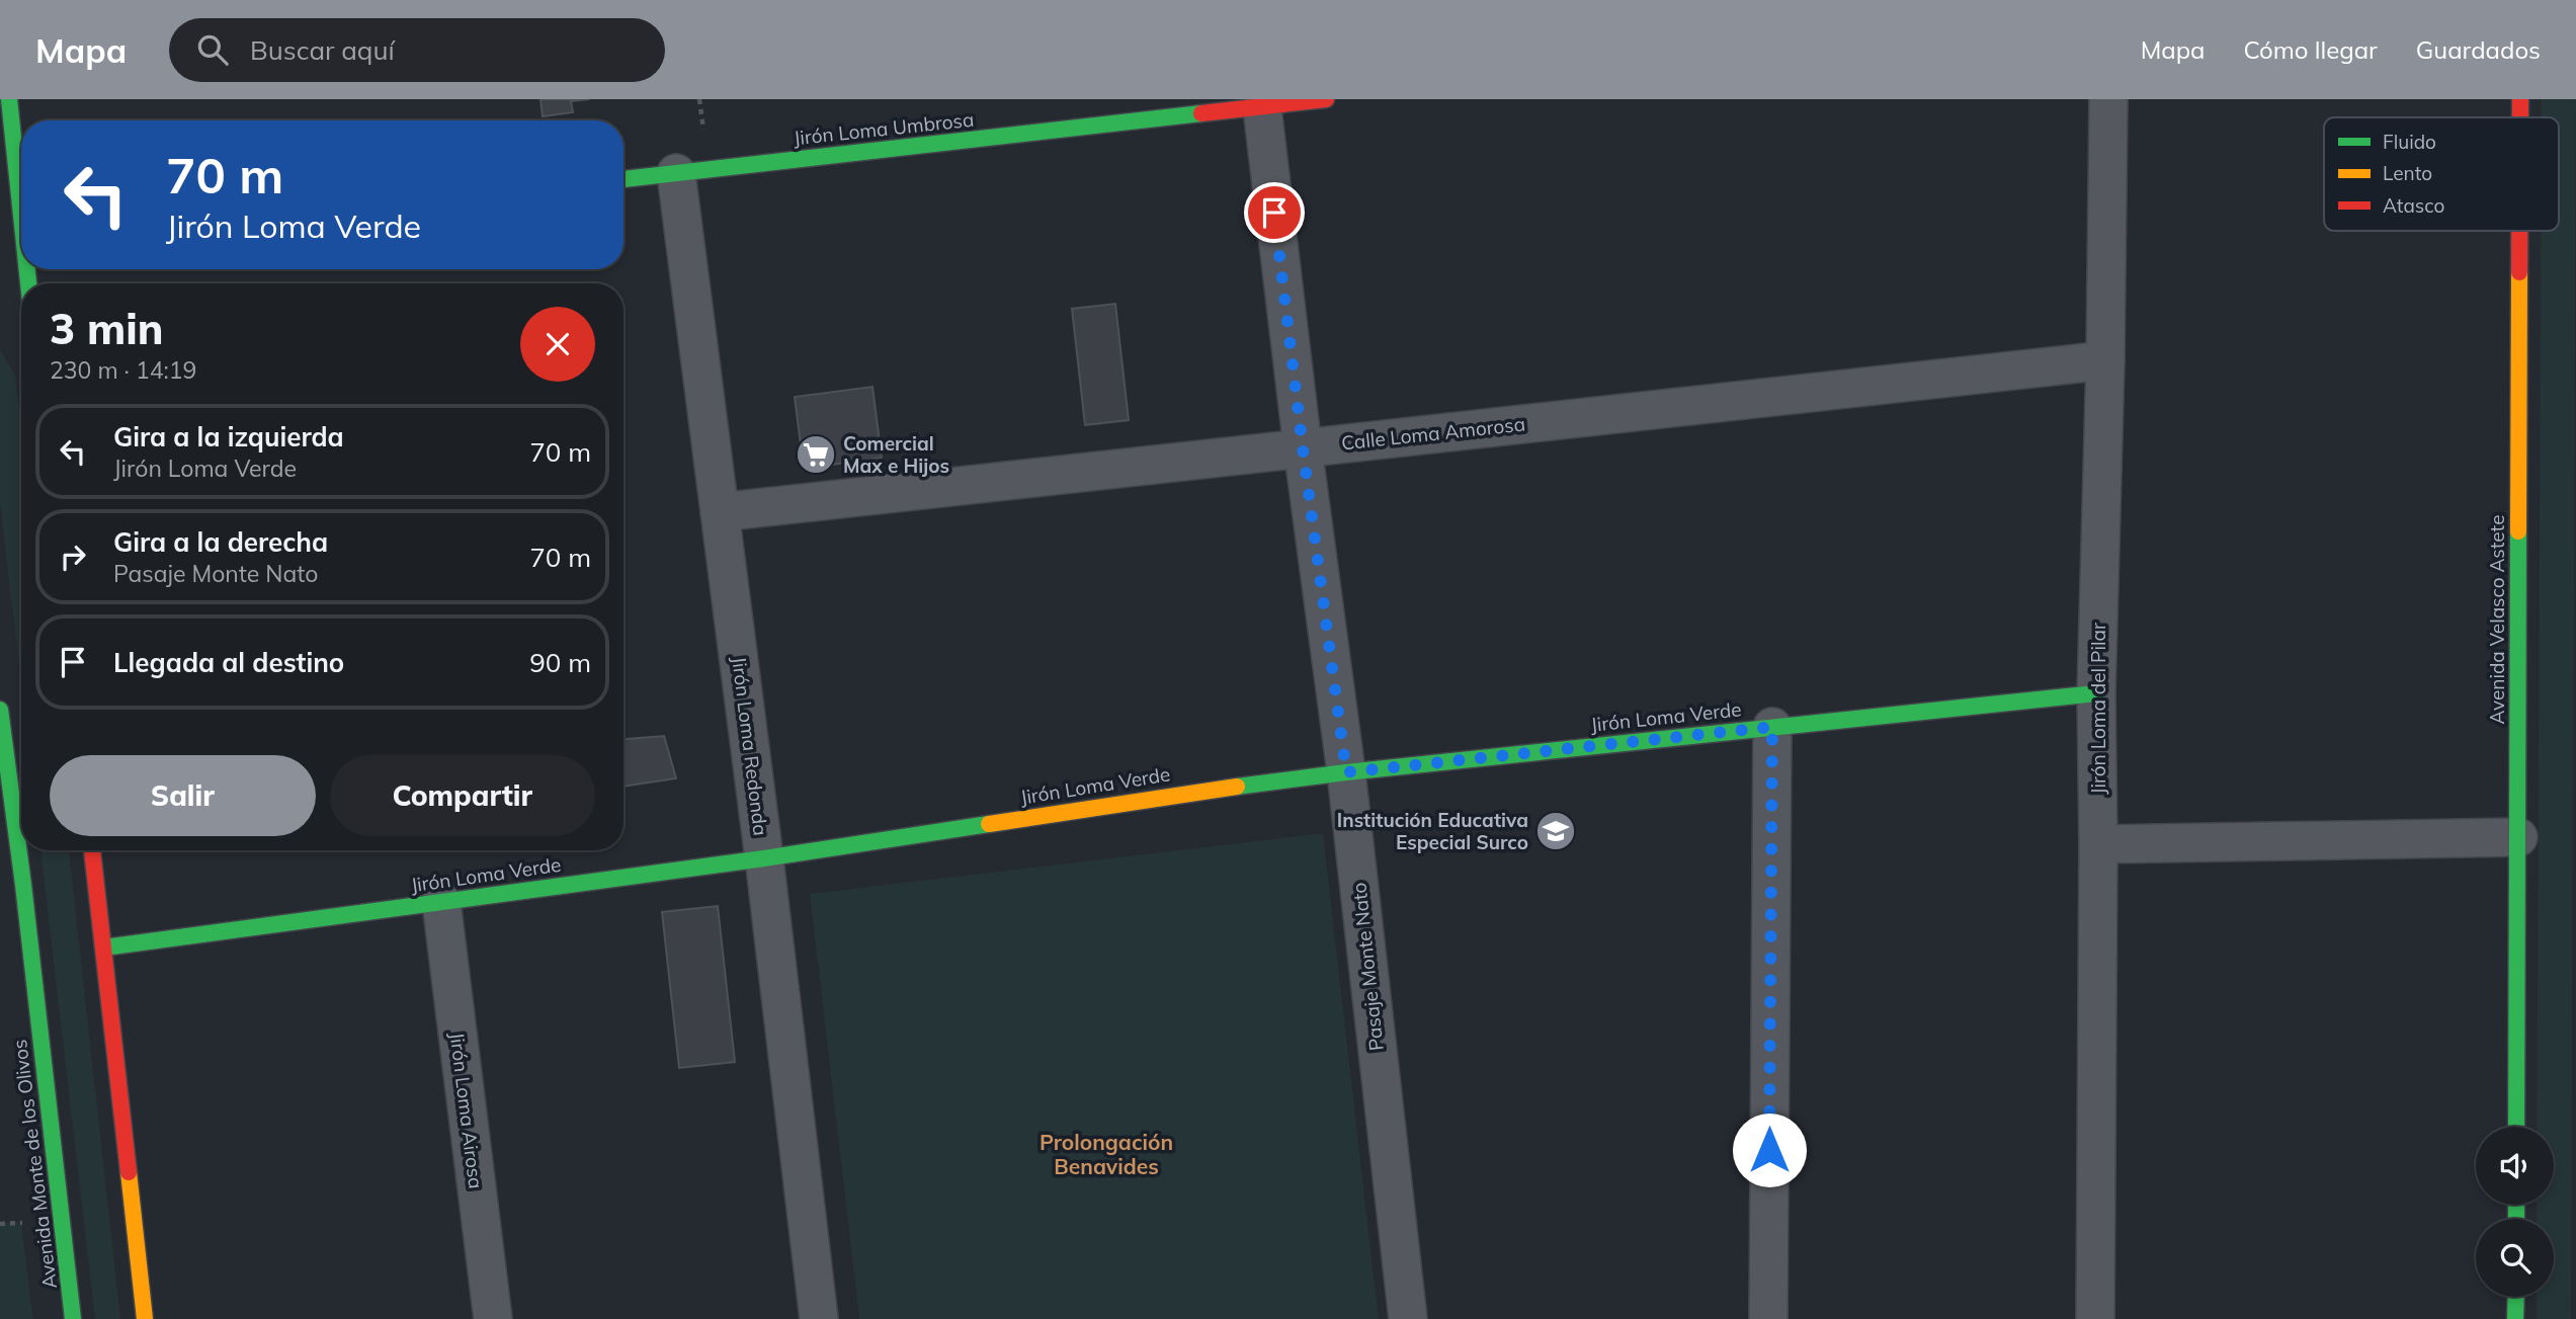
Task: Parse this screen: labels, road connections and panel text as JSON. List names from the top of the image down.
{
  "streets": {
    "street": [
      "Jirón Loma Umbrosa",
      "Calle Loma Amorosa",
      "Avenida Velasco Astete",
      "Jirón Loma del Pilar",
      "Jirón Loma Verde",
      "Jirón Loma Redonda",
      "Pasaje Monte Nato",
      "Jirón Loma Airosa",
      "Avenida Monte de los Olivos"
    ]
  },
  "crossings": [
    ["Jirón Loma Umbrosa", "Jirón Loma Redonda"],
    ["Jirón Loma Umbrosa", "Pasaje Monte Nato"],
    ["Calle Loma Amorosa", "Jirón Loma del Pilar"],
    ["Calle Loma Amorosa", "Jirón Loma Redonda"],
    ["Calle Loma Amorosa", "Pasaje Monte Nato"],
    ["Jirón Loma del Pilar", "Jirón Loma Verde"],
    ["Jirón Loma Verde", "Jirón Loma Redonda"],
    ["Jirón Loma Verde", "Pasaje Monte Nato"],
    ["Jirón Loma Verde", "Jirón Loma Airosa"]
  ],
  "districts": ["Prolongación Benavides"],
  "places": {
    "supermarket": ["Comercial Max e Hijos"],
    "school or university": ["Institución Educativa Especial Surco"]
  },
  "legend": ["Fluido", "Lento", "Atasco"],
  "page": {
    "header": "Mapa",
    "search": "Buscar aquí",
    "nav": ["Mapa", "Cómo llegar", "Guardados"],
    "turn": ["70 m", "Jirón Loma Verde"],
    "heading": ["3 min", "230 m · 14:19"],
    "list": [
      {
        "name": "Gira a la izquierda",
        "note": "Jirón Loma Verde",
        "value": "70 m"
      },
      {
        "name": "Gira a la derecha",
        "note": "Pasaje Monte Nato",
        "value": "70 m"
      },
      {
        "name": "Llegada al destino",
        "value": "90 m"
      }
    ],
    "buttons": ["Salir", "Compartir"]
  }
}
